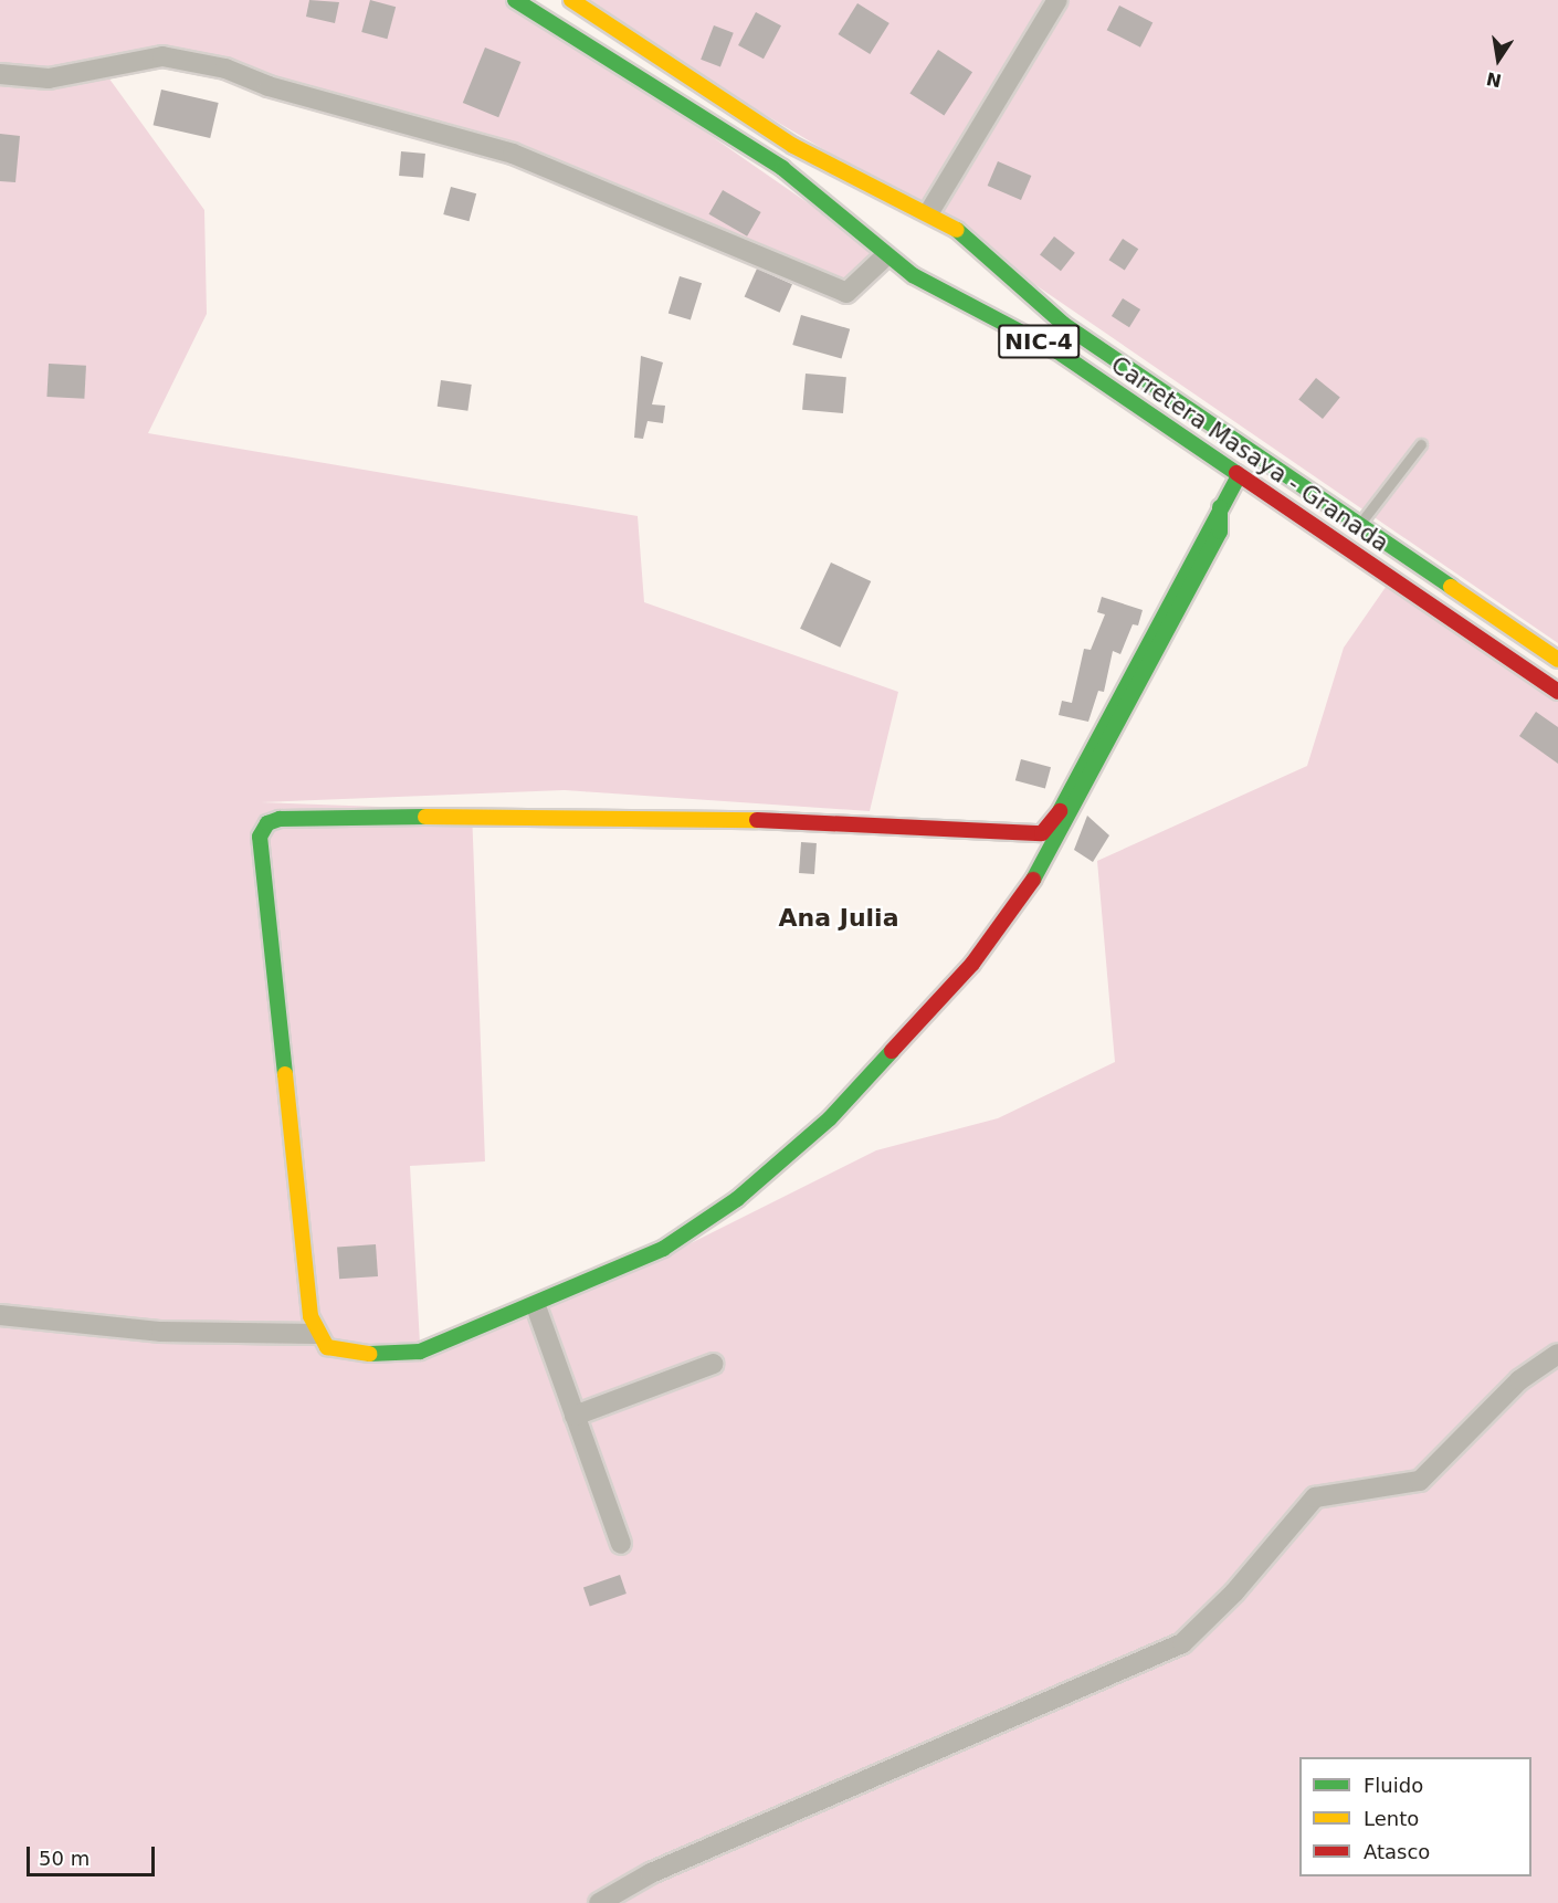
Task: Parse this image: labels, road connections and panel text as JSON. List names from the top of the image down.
{
  "streets": {
    "main road": ["NIC-4", "Carretera Masaya - Granada"]
  },
  "districts": ["Ana Julia"],
  "legend": ["Fluido", "Lento", "Atasco"],
  "scale_bar": "50 m",
  "north": "bottom"
}
